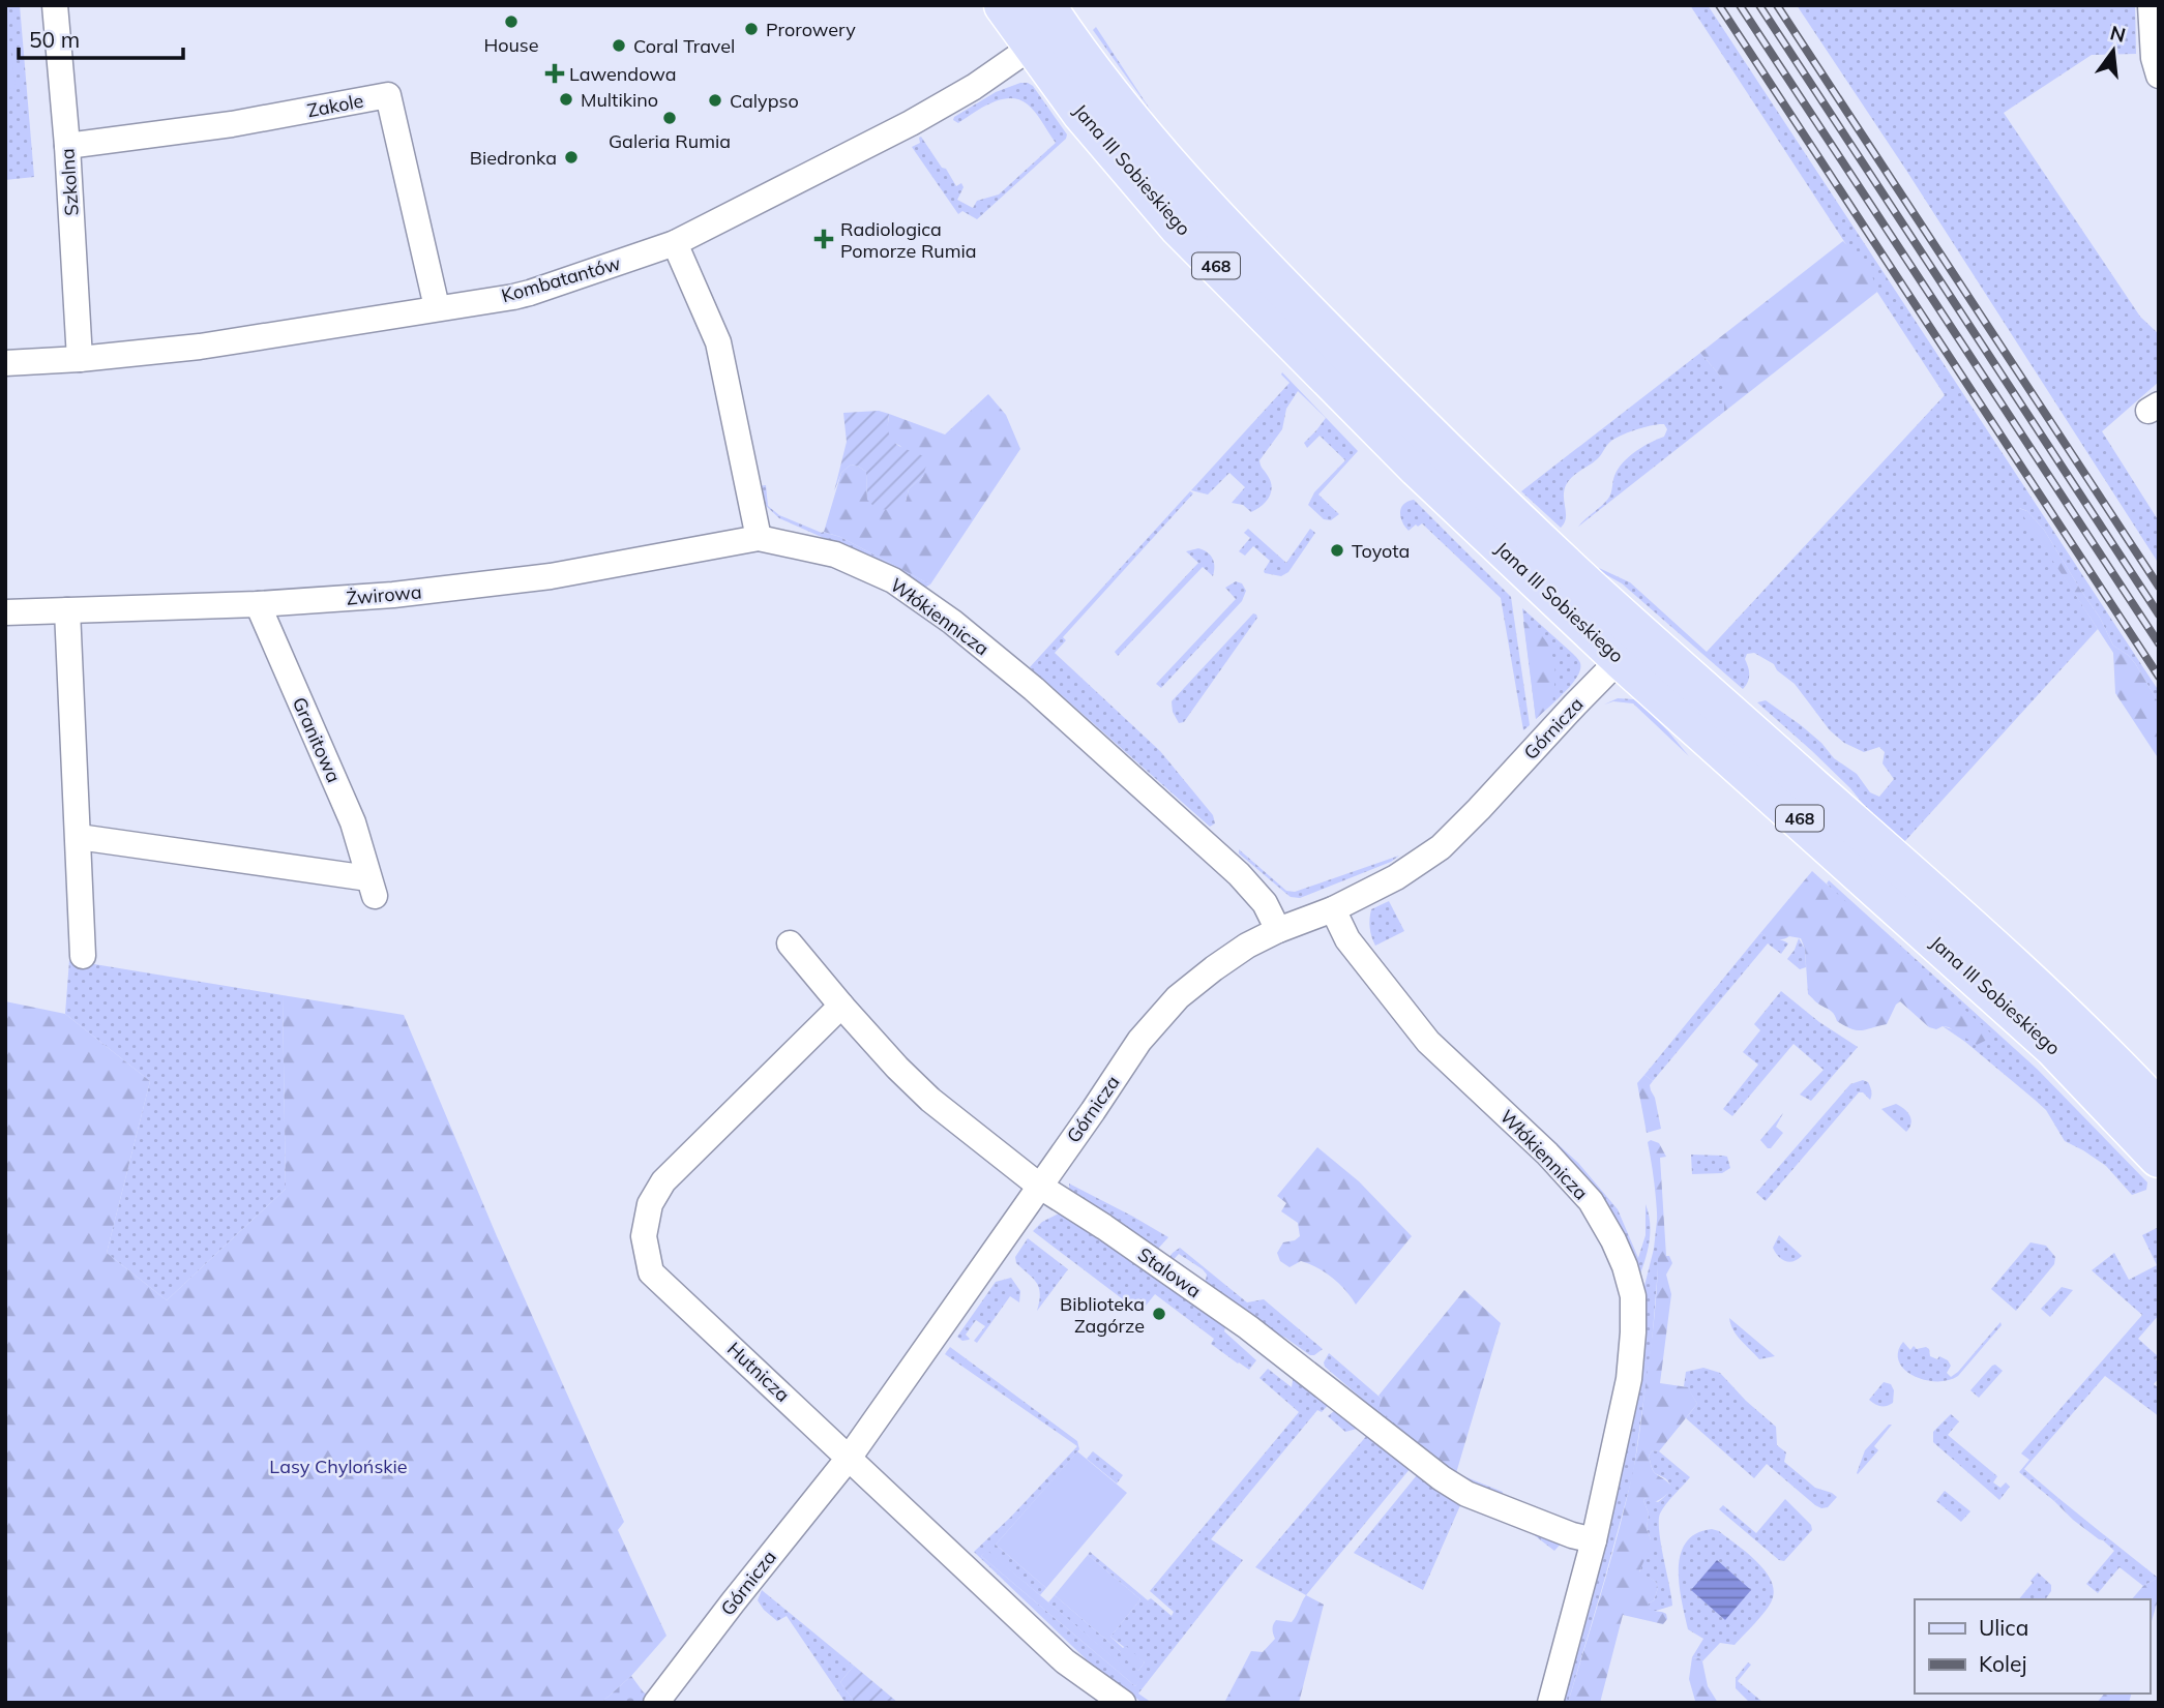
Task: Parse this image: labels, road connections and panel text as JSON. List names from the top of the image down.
{
  "streets": {
    "main road": ["Jana III Sobieskiego", "468"],
    "street": [
      "Zakole",
      "Szkolna",
      "Kombatantów",
      "Żwirowa",
      "Włókiennicza",
      "Górnicza",
      "Granitowa",
      "Stalowa",
      "Hutnicza"
    ]
  },
  "crossings": [
    ["Zakole", "Szkolna"],
    ["Zakole", "Kombatantów"],
    ["Jana III Sobieskiego", "Kombatantów"],
    ["Jana III Sobieskiego", "Górnicza"],
    ["Szkolna", "Kombatantów"],
    ["Żwirowa", "Włókiennicza"],
    ["Żwirowa", "Granitowa"],
    ["Włókiennicza", "Górnicza"],
    ["Włókiennicza", "Stalowa"],
    ["Górnicza", "Stalowa"],
    ["Górnicza", "Hutnicza"],
    ["Stalowa", "Hutnicza"]
  ],
  "parks": ["Lasy Chylońskie"],
  "places": {
    "other": [
      "House",
      "Prorowery",
      "Coral Travel",
      "Multikino",
      "Calypso",
      "Galeria Rumia",
      "Biedronka",
      "Toyota",
      "Biblioteka Zagórze"
    ],
    "health": ["Lawendowa", "Radiologica Pomorze Rumia"]
  },
  "legend": ["Ulica", "Kolej"],
  "scale_bar": "50 m",
  "north": "top"
}
